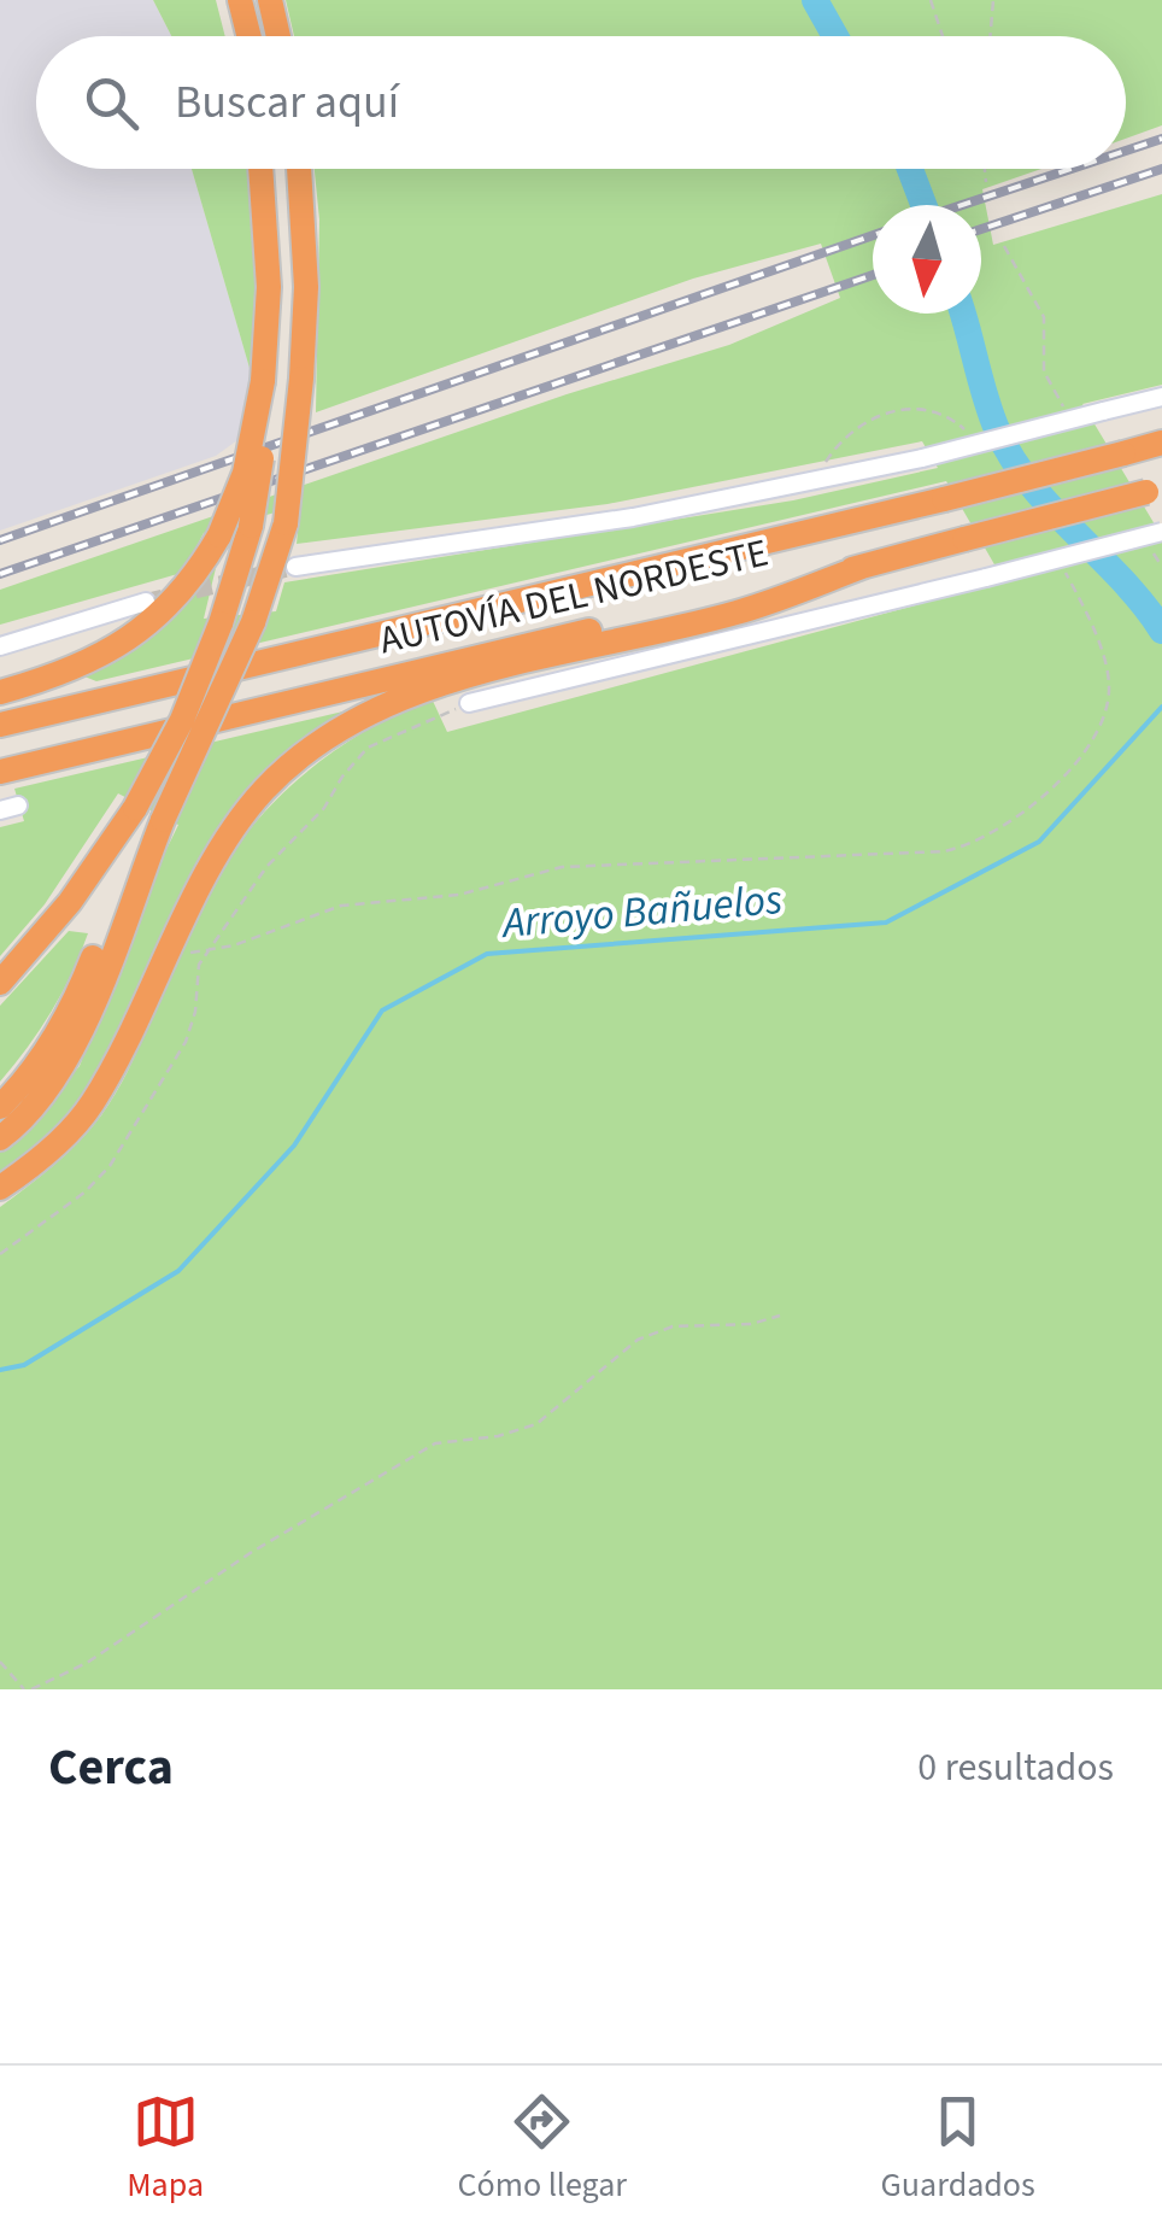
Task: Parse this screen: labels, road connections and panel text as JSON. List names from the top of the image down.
{
  "streets": {
    "highway": ["AUTOVÍA DEL NORDESTE"]
  },
  "water": ["Arroyo Bañuelos"],
  "north": "bottom",
  "page": {
    "search": "Buscar aquí",
    "heading": ["Cerca", "0 resultados"],
    "nav": ["Mapa", "Cómo llegar", "Guardados"]
  }
}
